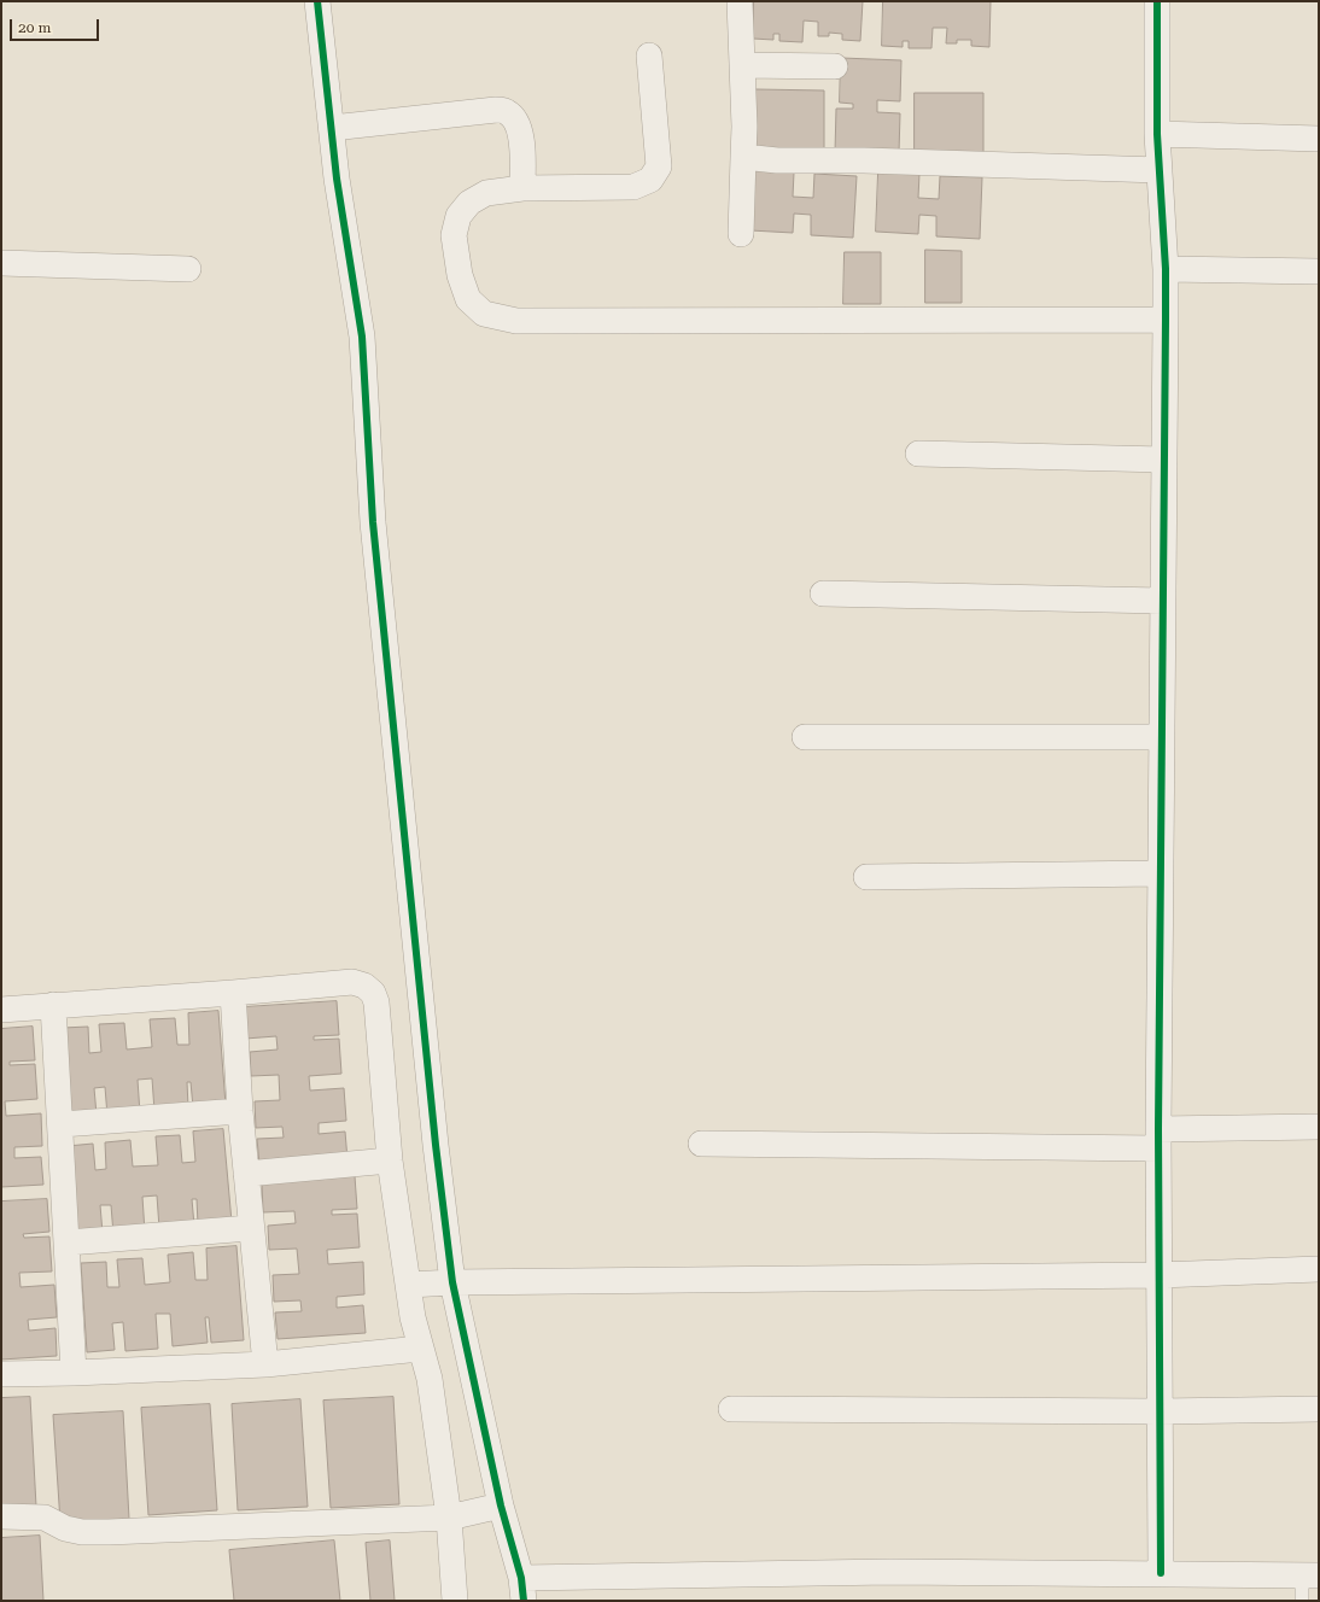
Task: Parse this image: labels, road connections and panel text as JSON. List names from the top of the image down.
{
  "scale_bar": "20 m"
}
